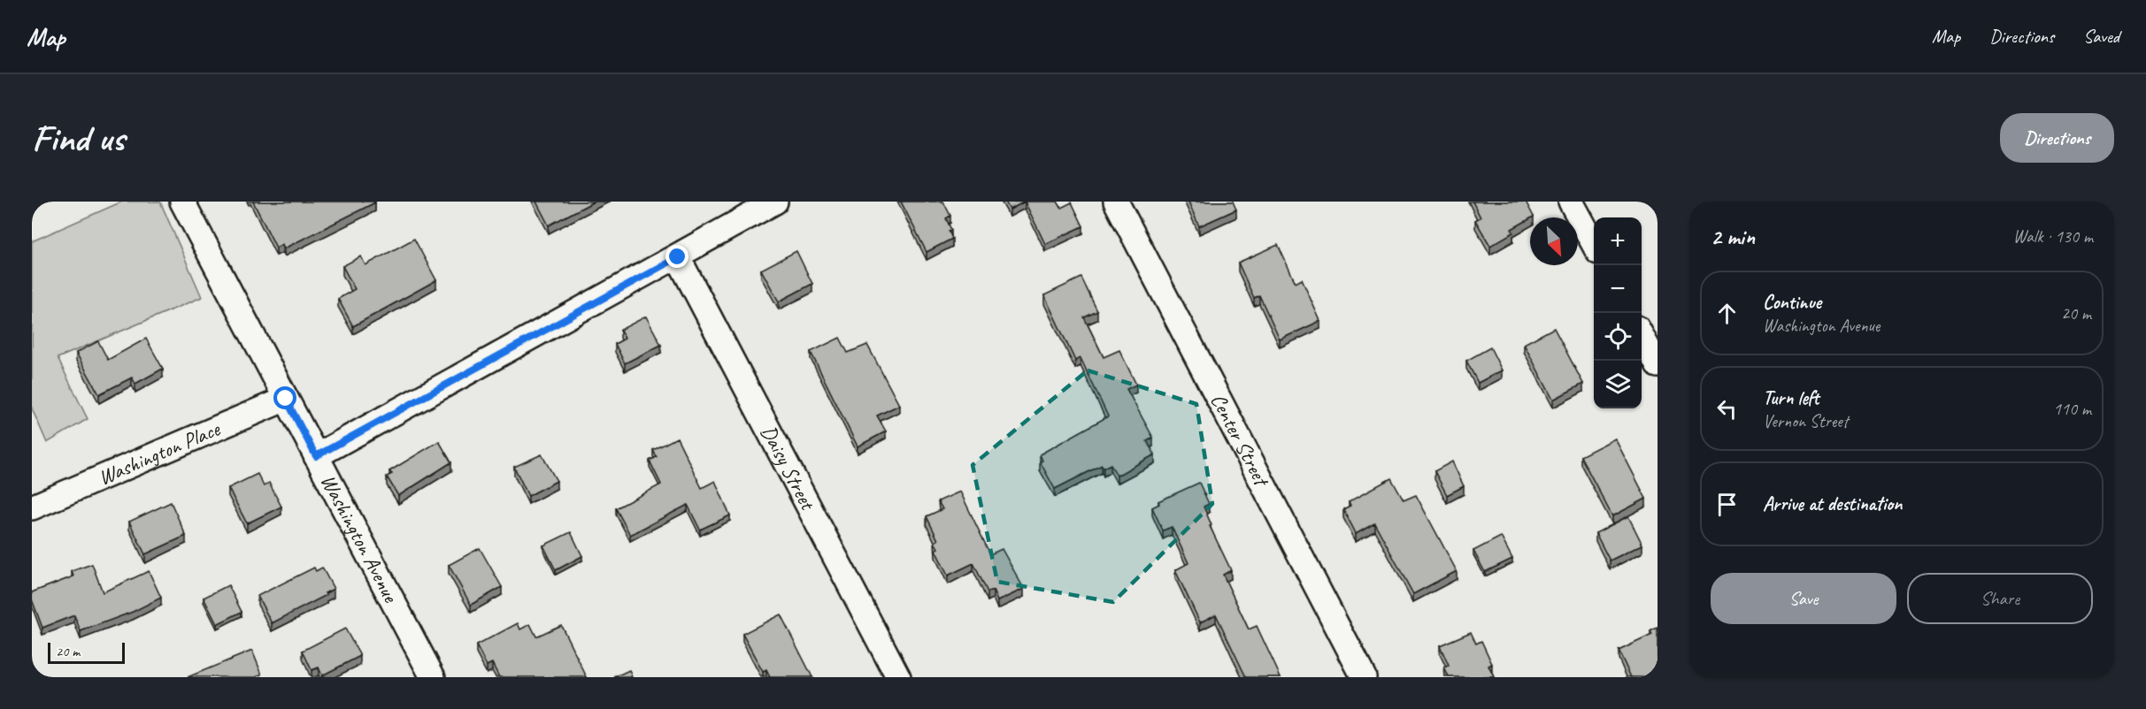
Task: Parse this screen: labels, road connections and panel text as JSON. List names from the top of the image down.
{
  "streets": {
    "street": [
      "Center Street",
      "Washington Place",
      "Daisy Street",
      "Washington Avenue"
    ]
  },
  "crossings": [
    ["Washington Place", "Washington Avenue"]
  ],
  "scale_bar": "20 m",
  "north": "bottom right",
  "page": {
    "header": "Map",
    "nav": ["Map", "Directions", "Saved"],
    "buttons": [
      "Directions",
      ["Save", "Share"]
    ],
    "title": "Find us",
    "heading": ["2 min", "Walk · 130 m"],
    "map_buttons": ["+", "−"],
    "list": [
      ["Continue", "Washington Avenue", "20 m"],
      ["Turn left", "Vernon Street", "110 m"],
      "Arrive at destination"
    ],
    "scale": "20 m"
  }
}
